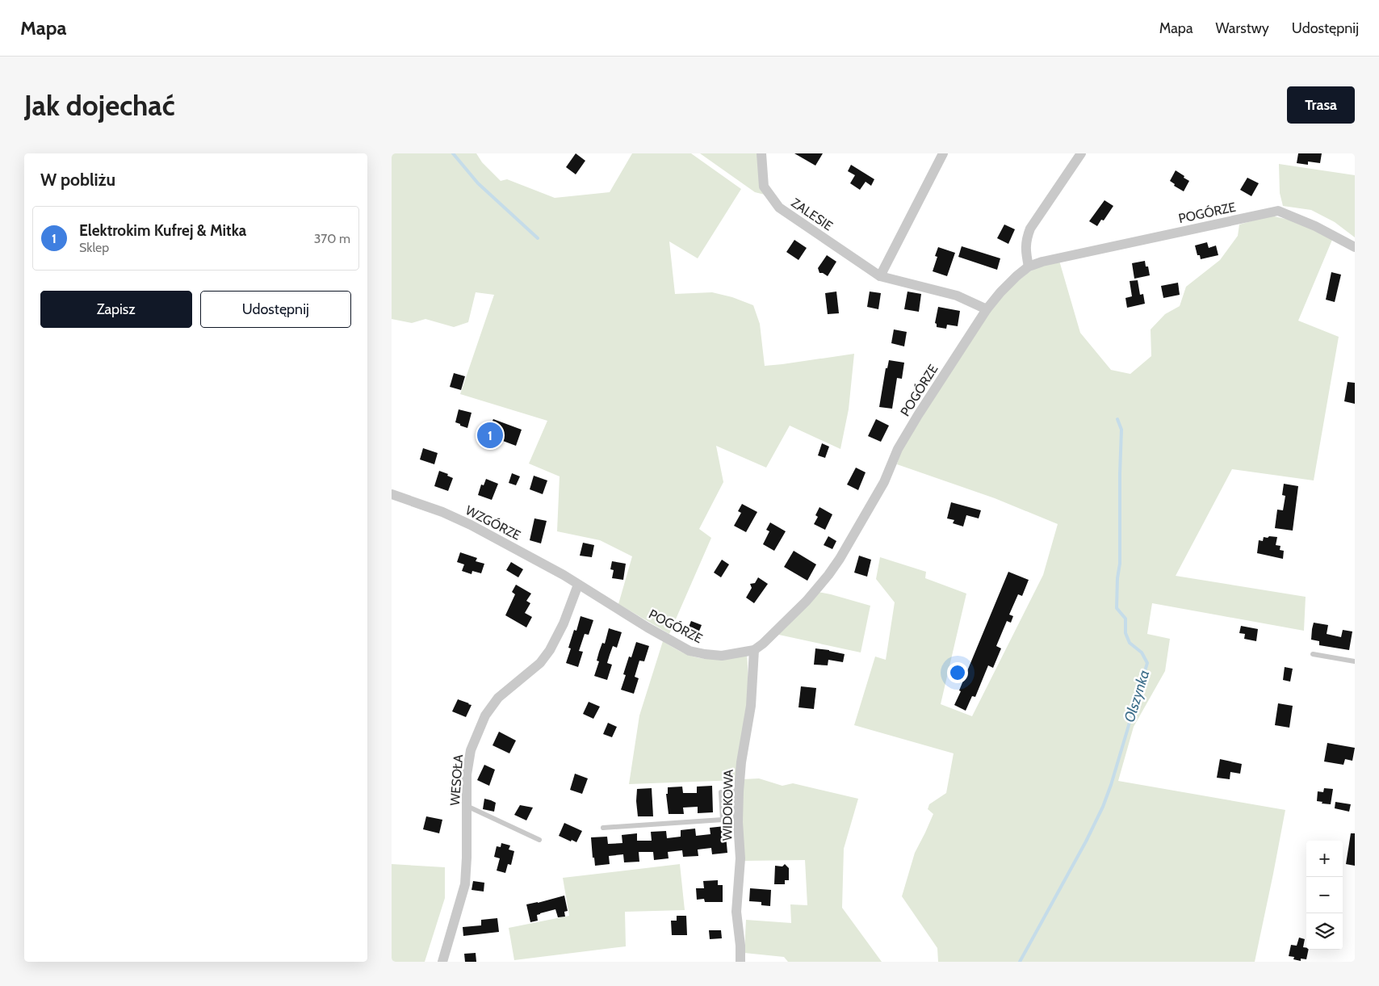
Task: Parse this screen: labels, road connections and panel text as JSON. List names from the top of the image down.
{
  "streets": {
    "street": [
      "POGÓRZE",
      "ZALESIE",
      "WZGÓRZE",
      "WESOŁA",
      "WIDOKOWA"
    ]
  },
  "crossings": [
    ["POGÓRZE", "ZALESIE"],
    ["POGÓRZE", "WZGÓRZE"],
    ["POGÓRZE", "WESOŁA"],
    ["POGÓRZE", "WIDOKOWA"],
    ["WZGÓRZE", "WESOŁA"]
  ],
  "water": ["Olszynka"],
  "page": {
    "header": "Mapa",
    "nav": ["Mapa", "Warstwy", "Udostępnij"],
    "buttons": [
      "Trasa",
      ["Zapisz", "Udostępnij"]
    ],
    "title": "Jak dojechać",
    "heading": "W pobliżu",
    "list": [
      {
        "mark": "1",
        "name": "Elektrokim Kufrej & Mitka",
        "note": "Sklep",
        "value": "370 m"
      }
    ],
    "pins": "1",
    "map_buttons": ["+", "−"]
  }
}
